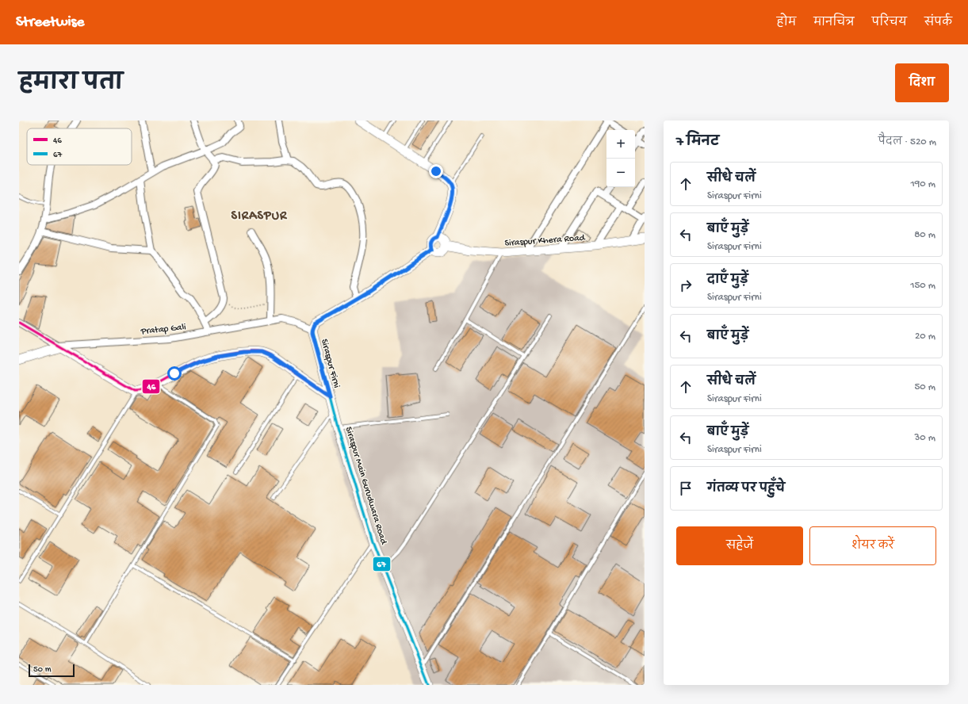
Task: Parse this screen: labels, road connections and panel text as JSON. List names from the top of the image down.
{
  "streets": {
    "street": [
      "Siraspur Khera Road",
      "Pratap Gali",
      "Siraspur Firni",
      "Siraspur Main Gurudwara Road"
    ]
  },
  "crossings": [
    ["Siraspur Khera Road", "Siraspur Firni"],
    ["Pratap Gali", "Siraspur Firni"],
    ["Siraspur Firni", "Siraspur Main Gurudwara Road"]
  ],
  "districts": ["SIRASPUR"],
  "lines": ["transit line 67", "transit line 46"],
  "legend": ["46", "67"],
  "scale_bar": "50 m",
  "page": {
    "header": "Streetwise",
    "nav": [
      "होम",
      "मानचित्र",
      "परिचय",
      "संपर्क"
    ],
    "title": "हमारा पता",
    "buttons": [
      "दिशा",
      ["सहेजें", "शेयर करें"]
    ],
    "heading": ["7 मिनट", "पैदल · 520 m"],
    "map_buttons": ["+", "−"],
    "list": [
      ["सीधे चलें", "Siraspur Firni", "190 m"],
      ["बाएँ मुड़ें", "Siraspur Firni", "80 m"],
      ["दाएँ मुड़ें", "Siraspur Firni", "150 m"],
      ["बाएँ मुड़ें", "20 m"],
      ["सीधे चलें", "Siraspur Firni", "50 m"],
      ["बाएँ मुड़ें", "Siraspur Firni", "30 m"],
      "गंतव्य पर पहुँचे"
    ],
    "scale": "50 m"
  }
}
